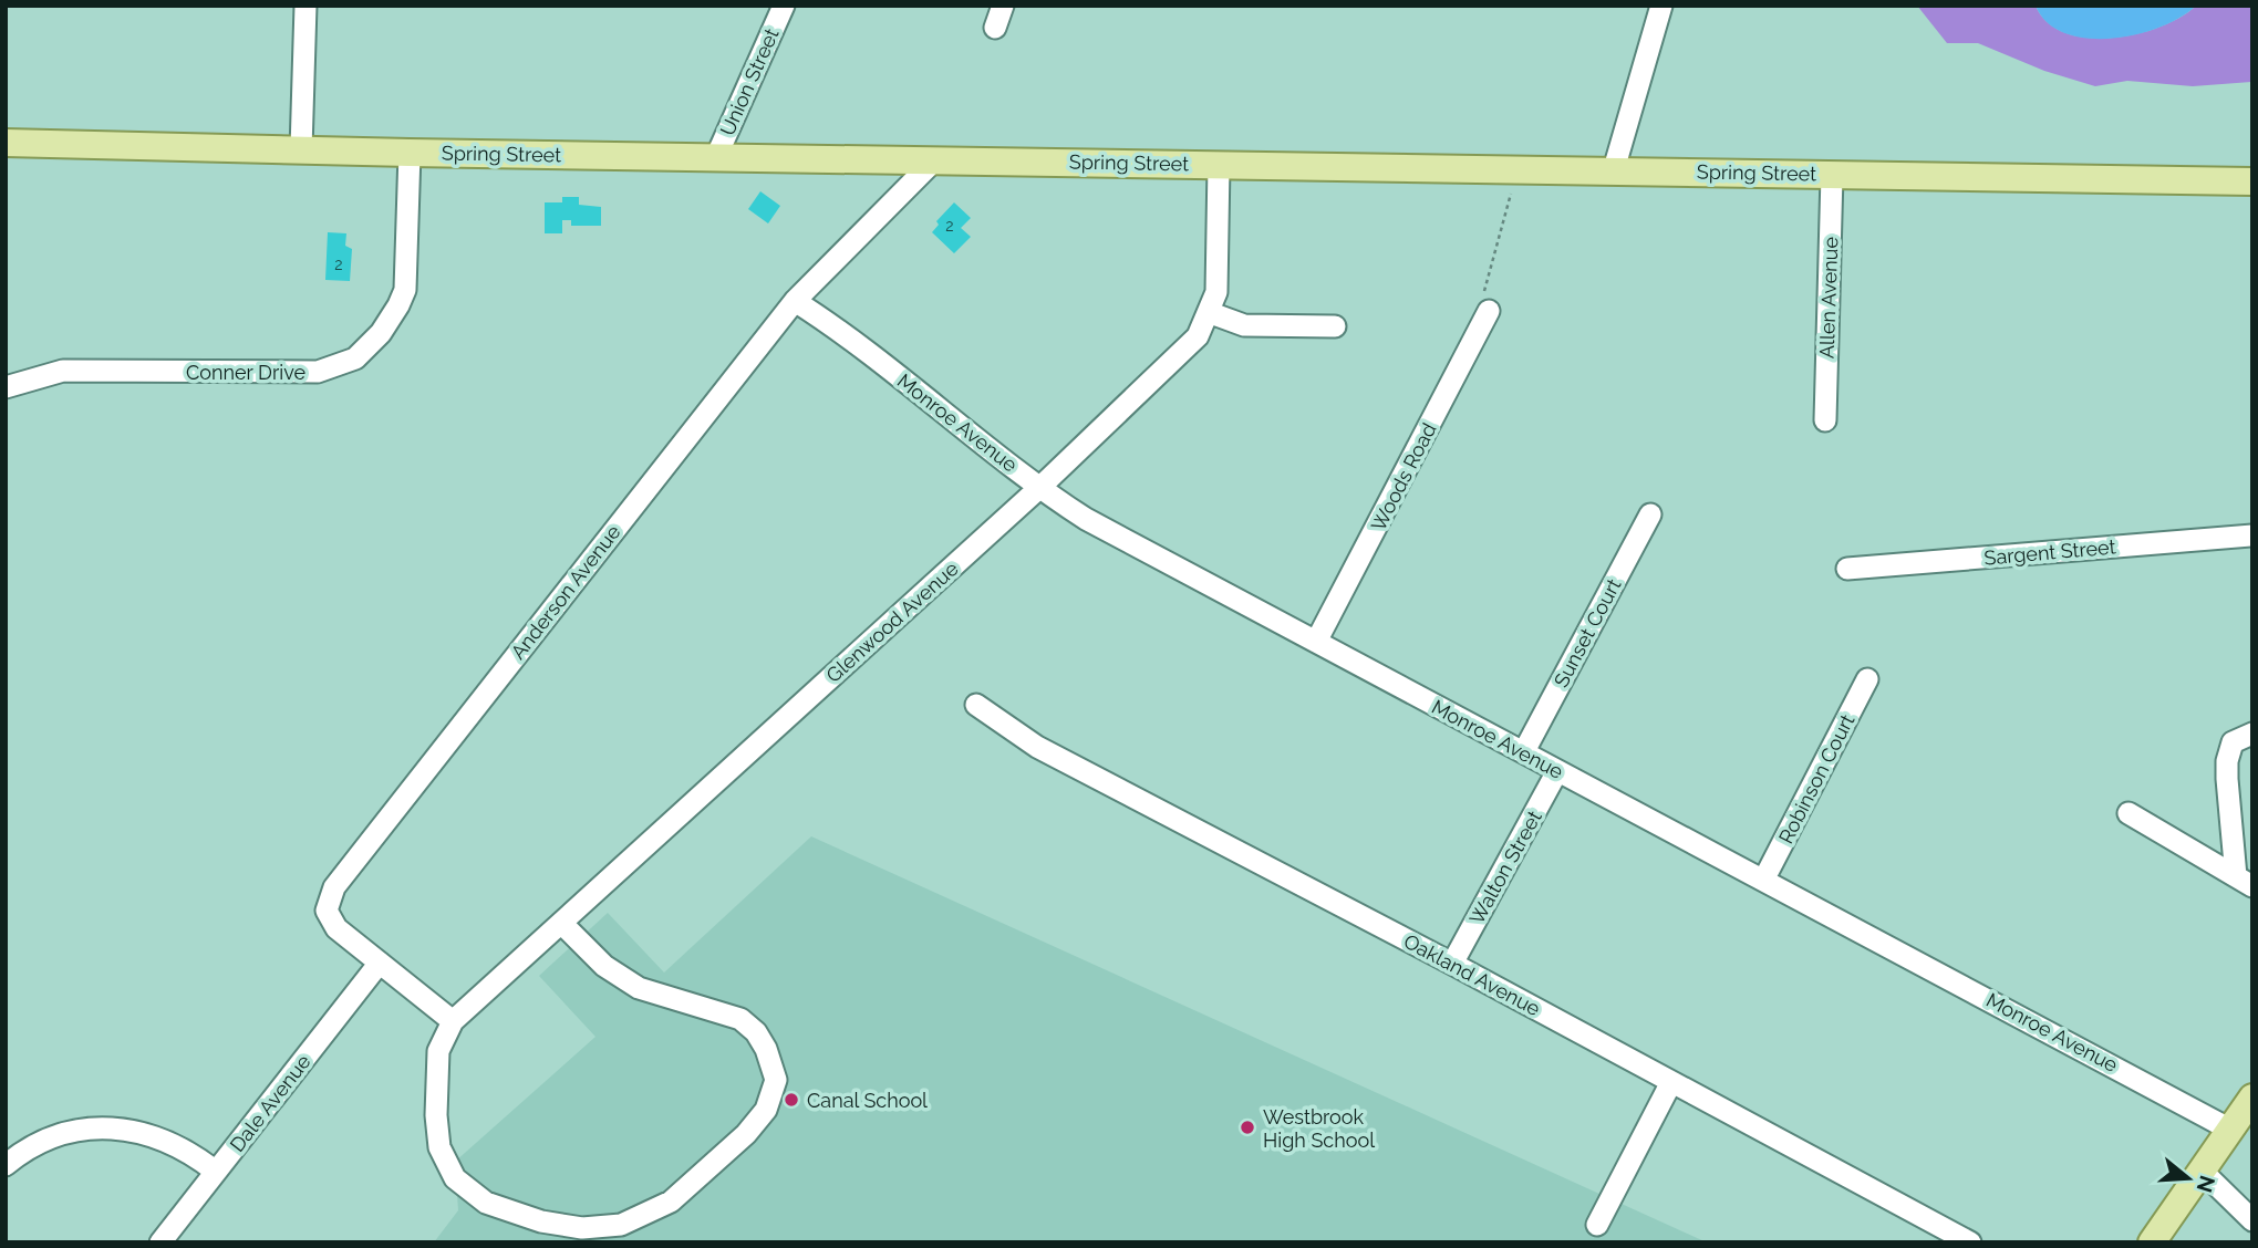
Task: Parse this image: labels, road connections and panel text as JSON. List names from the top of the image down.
{
  "streets": {
    "main road": ["Spring Street"],
    "street": [
      "Union Street",
      "Allen Avenue",
      "Conner Drive",
      "Monroe Avenue",
      "Woods Road",
      "Sargent Street",
      "Anderson Avenue",
      "Glenwood Avenue",
      "Sunset Court",
      "Robinson Court",
      "Walton Street",
      "Oakland Avenue",
      "Dale Avenue"
    ]
  },
  "crossings": [
    ["Union Street", "Spring Street"],
    ["Spring Street", "Allen Avenue"],
    ["Spring Street", "Conner Drive"],
    ["Spring Street", "Anderson Avenue"],
    ["Spring Street", "Glenwood Avenue"],
    ["Monroe Avenue", "Woods Road"],
    ["Monroe Avenue", "Anderson Avenue"],
    ["Monroe Avenue", "Glenwood Avenue"],
    ["Monroe Avenue", "Sunset Court"],
    ["Monroe Avenue", "Robinson Court"],
    ["Monroe Avenue", "Walton Street"],
    ["Anderson Avenue", "Glenwood Avenue"],
    ["Anderson Avenue", "Dale Avenue"],
    ["Walton Street", "Oakland Avenue"]
  ],
  "places": ["Canal School", "Westbrook High School"],
  "house_numbers": ["2", "2"],
  "north": "right"
}
